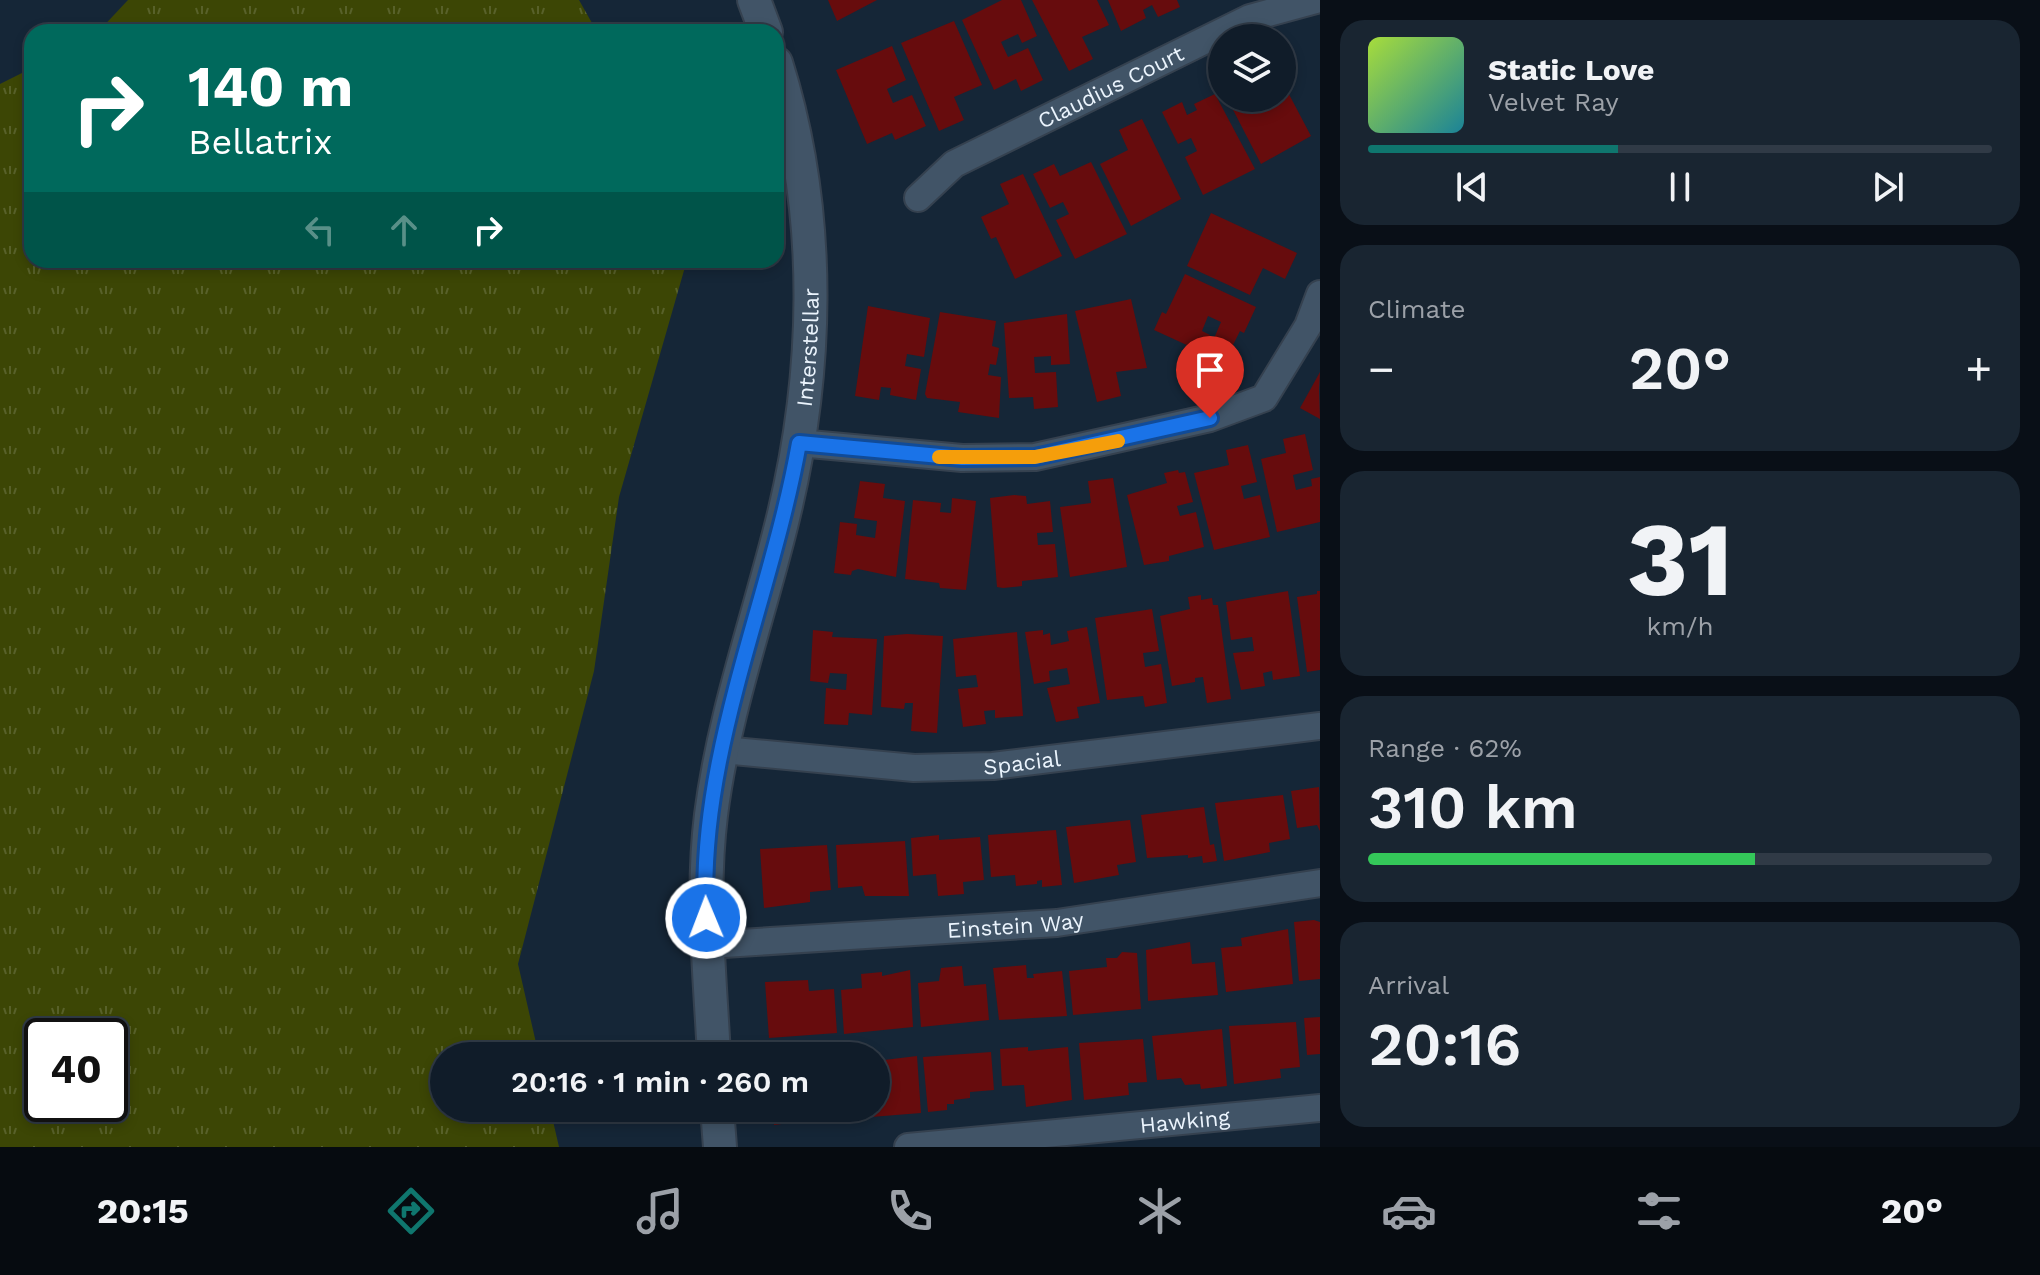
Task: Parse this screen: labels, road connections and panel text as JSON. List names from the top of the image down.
{
  "streets": {
    "street": [
      "Claudius Court",
      "Interstellar",
      "Spacial",
      "Einstein Way",
      "Hawking"
    ]
  },
  "crossings": [
    ["Interstellar", "Spacial"],
    ["Interstellar", "Einstein Way"]
  ],
  "page": {
    "turn": ["140 m", "Bellatrix"],
    "song": ["Static Love", "Velvet Ray"],
    "tile": [
      "Climate",
      ["31", "km/h"],
      ["Range · 62%", "310 km"],
      ["Arrival", "20:16"]
    ],
    "heat": ["−", "20°", "+"],
    "limit": "40",
    "trip": "20:16 · 1 min · 260 m",
    "tabs": ["20:15", "20°"]
  }
}
